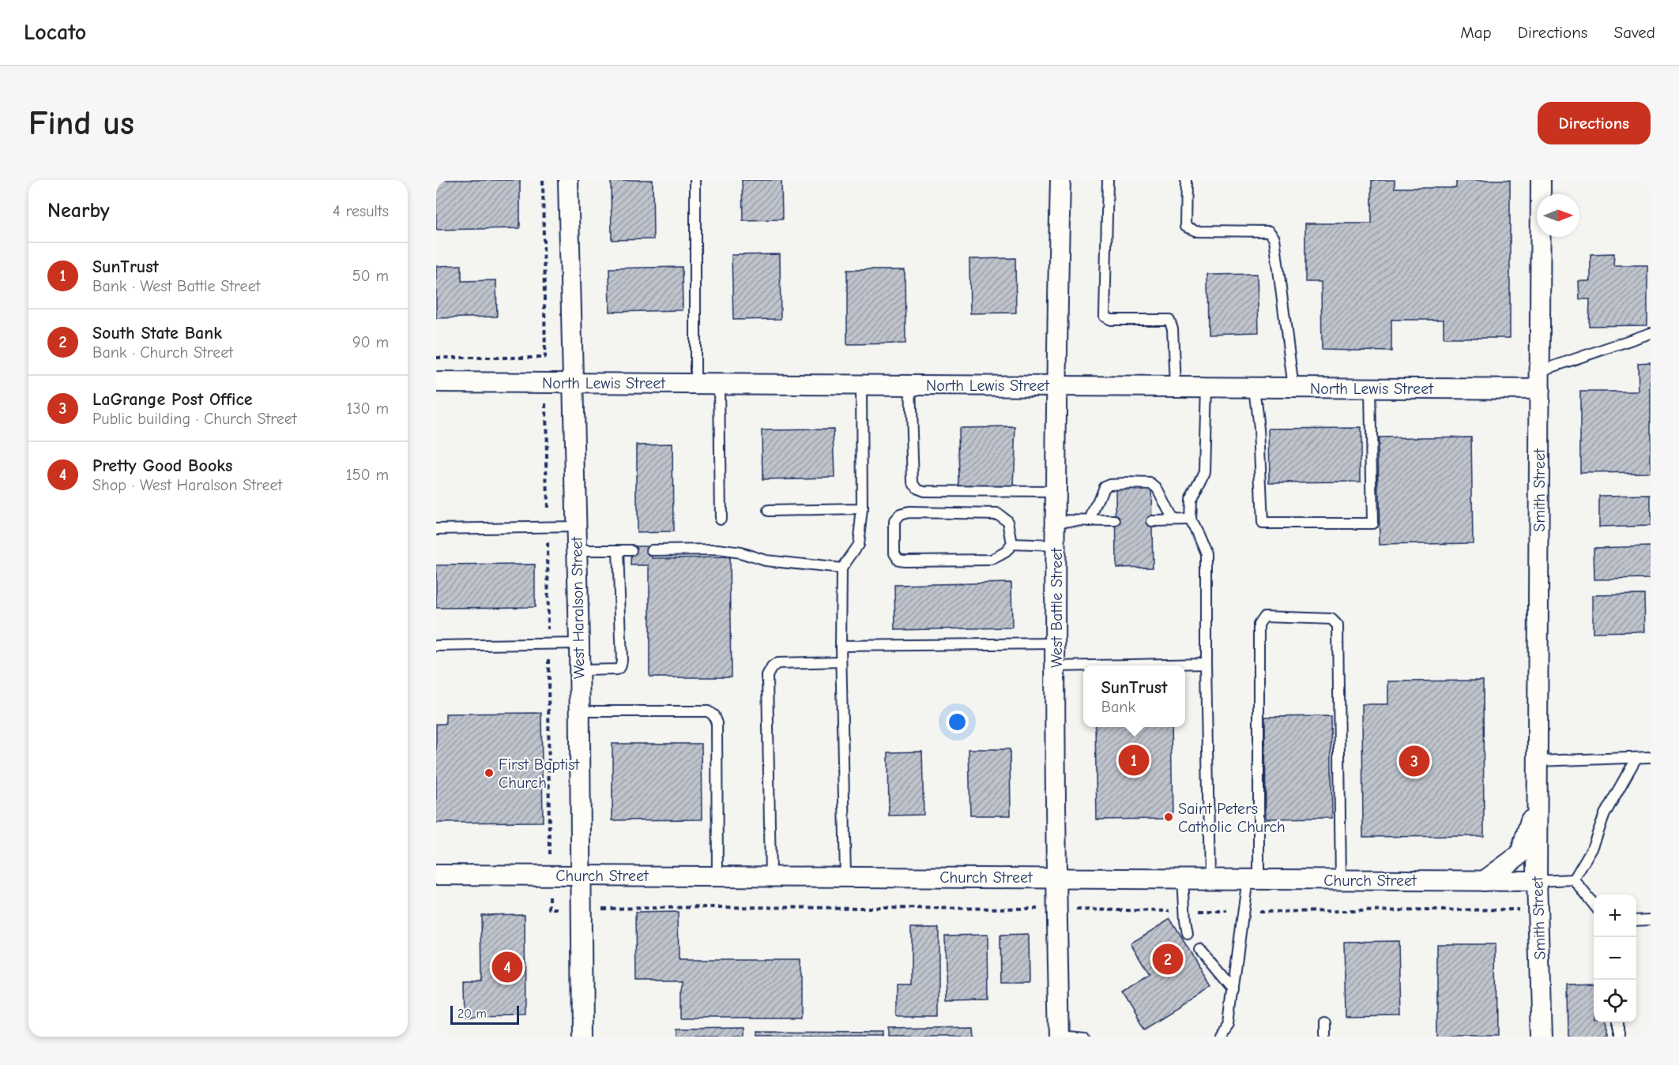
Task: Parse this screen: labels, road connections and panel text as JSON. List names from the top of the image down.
{
  "streets": {
    "street": [
      "North Lewis Street",
      "Smith Street",
      "West Haralson Street",
      "West Battle Street",
      "Church Street"
    ]
  },
  "crossings": [
    ["North Lewis Street", "Smith Street"],
    ["North Lewis Street", "West Haralson Street"],
    ["North Lewis Street", "West Battle Street"],
    ["Smith Street", "Church Street"],
    ["West Haralson Street", "Church Street"],
    ["West Battle Street", "Church Street"]
  ],
  "places": ["First Baptist Church", "Saint Peters Catholic Church"],
  "scale_bar": "20 m",
  "north": "right",
  "page": {
    "header": "Locato",
    "nav": ["Map", "Directions", "Saved"],
    "buttons": "Directions",
    "title": "Find us",
    "heading": ["Nearby", "4 results"],
    "list": [
      {
        "mark": "1",
        "name": "SunTrust",
        "note": "Bank · West Battle Street",
        "value": "50 m"
      },
      {
        "mark": "2",
        "name": "South State Bank",
        "note": "Bank · Church Street",
        "value": "90 m"
      },
      {
        "mark": "3",
        "name": "LaGrange Post Office",
        "note": "Public building · Church Street",
        "value": "130 m"
      },
      {
        "mark": "4",
        "name": "Pretty Good Books",
        "note": "Shop · West Haralson Street",
        "value": "150 m"
      }
    ],
    "popup": ["SunTrust", "Bank"],
    "pins": [
      "1",
      "3",
      "2",
      "4"
    ],
    "map_buttons": ["+", "−"],
    "scale": "20 m"
  }
}
